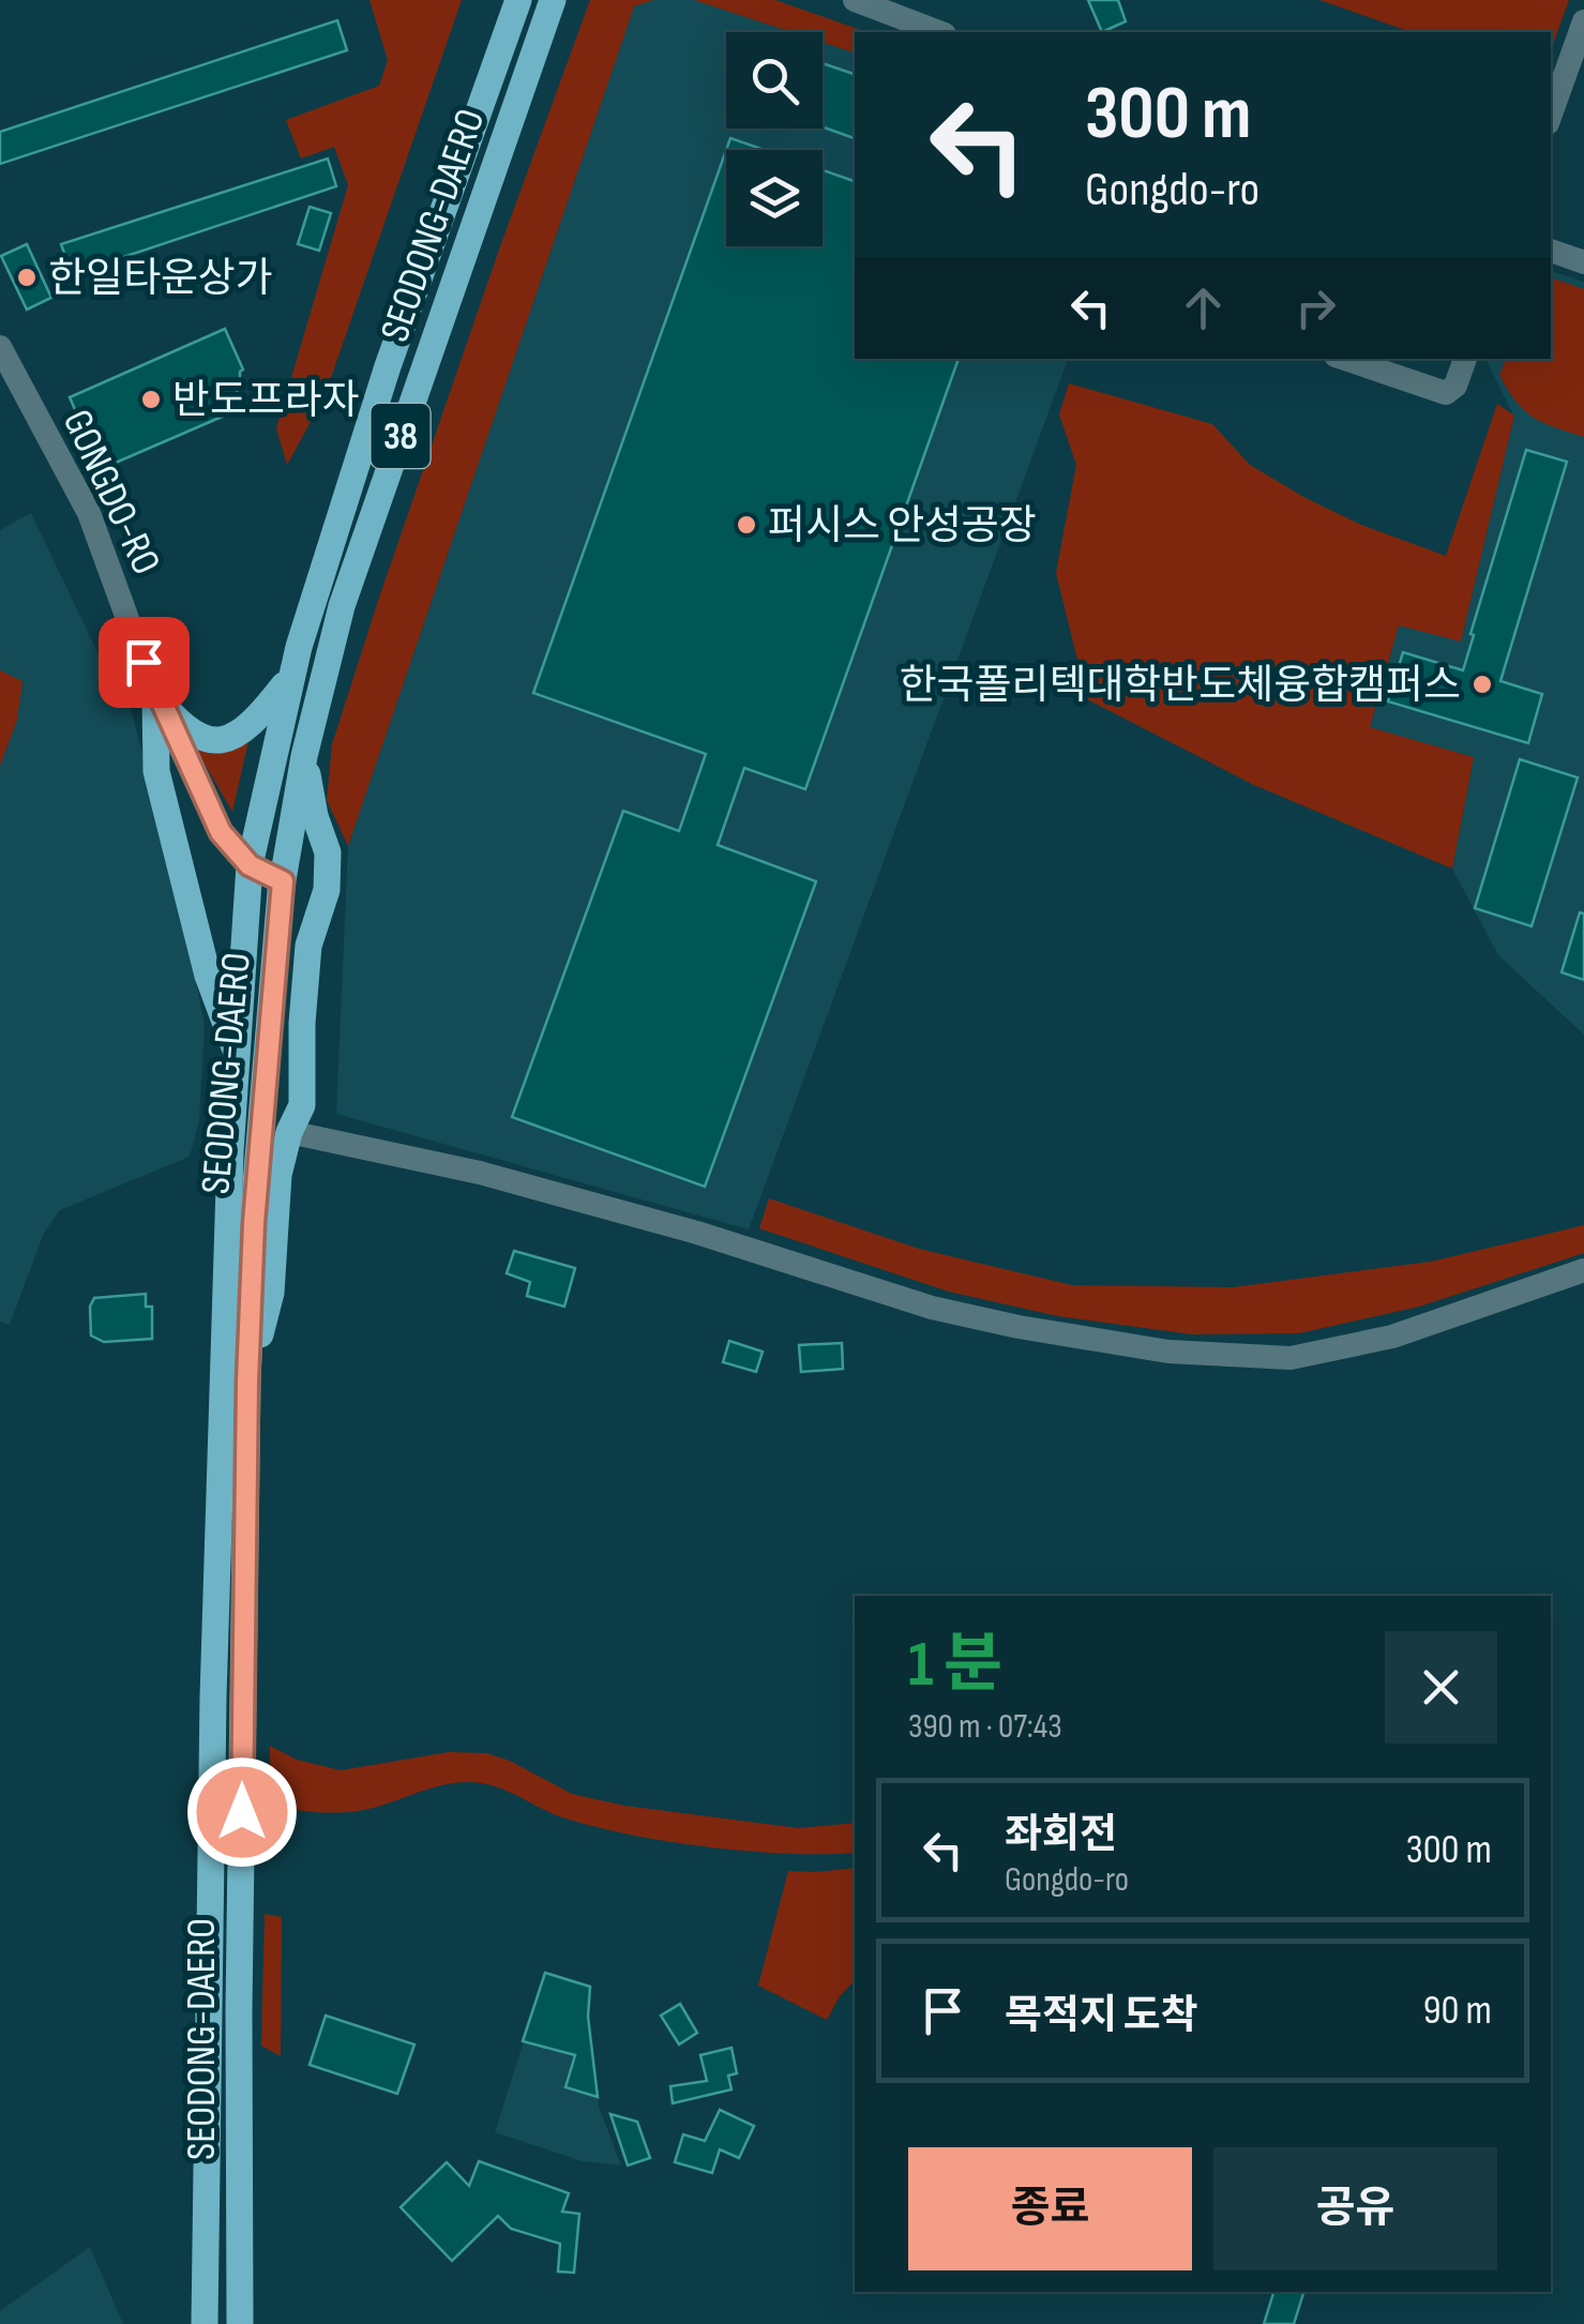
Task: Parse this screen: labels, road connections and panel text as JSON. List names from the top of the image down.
{
  "streets": {
    "main road": ["SEODONG-DAERO", "38"],
    "street": ["GONGDO-RO"]
  },
  "crossings": [
    ["SEODONG-DAERO", "GONGDO-RO"]
  ],
  "places": [
    "한일타운상가",
    "반도프라자",
    "퍼시스 안성공장",
    "한국폴리텍대학반도체융합캠퍼스"
  ],
  "page": {
    "turn": ["300 m", "Gongdo-ro"],
    "heading": ["1 분", "390 m · 07:43"],
    "list": [
      {
        "name": "좌회전",
        "note": "Gongdo-ro",
        "value": "300 m"
      },
      {
        "name": "목적지 도착",
        "value": "90 m"
      }
    ],
    "buttons": ["종료", "공유"]
  }
}
